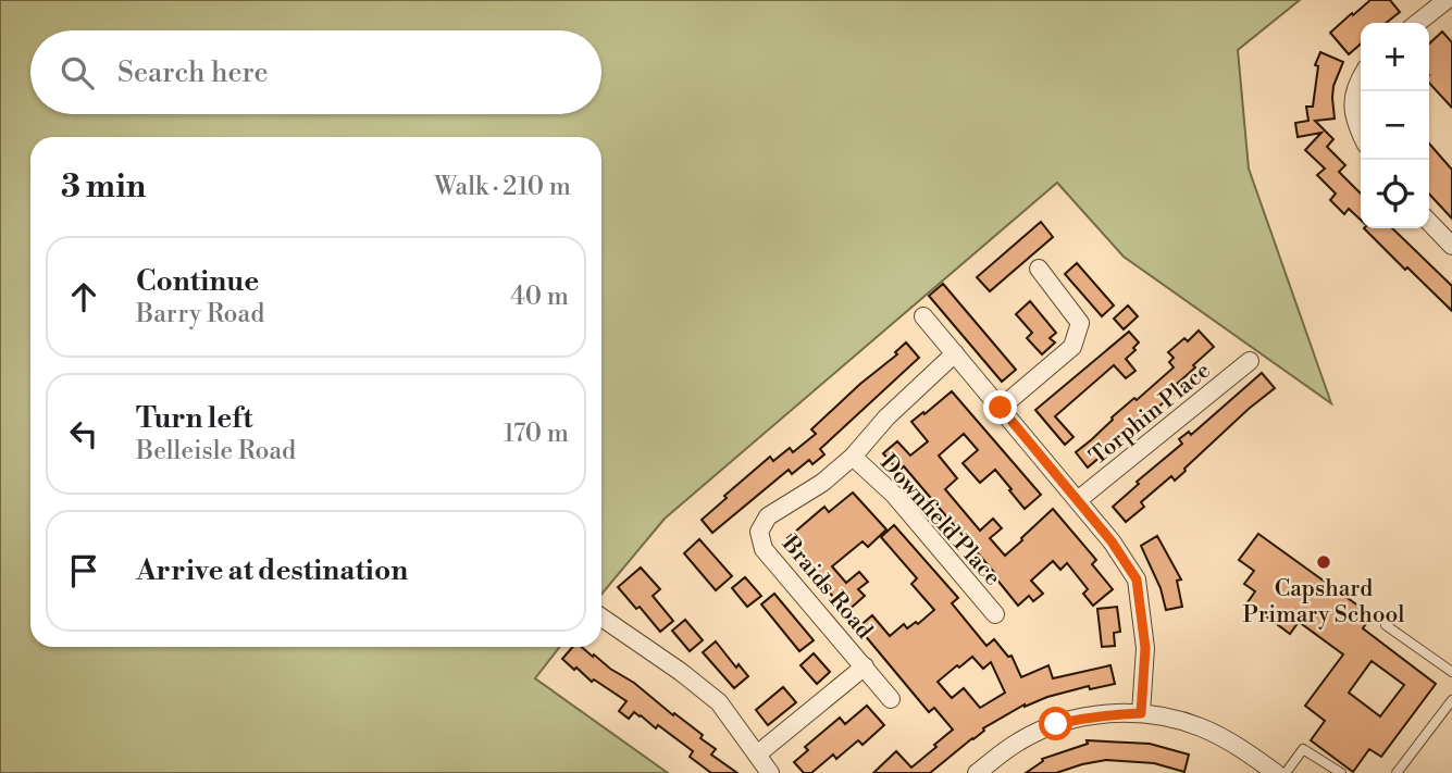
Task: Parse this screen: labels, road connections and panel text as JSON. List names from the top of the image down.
{
  "streets": {
    "street": ["Torphin Place", "Downfield Place", "Braids Road"]
  },
  "crossings": [
    ["Downfield Place", "Braids Road"]
  ],
  "places": ["Capshard Primary School"],
  "page": {
    "map_buttons": ["+", "−"],
    "search": "Search here",
    "heading": ["3 min", "Walk · 210 m"],
    "list": [
      ["Continue", "Barry Road", "40 m"],
      ["Turn left", "Belleisle Road", "170 m"],
      "Arrive at destination"
    ]
  }
}
